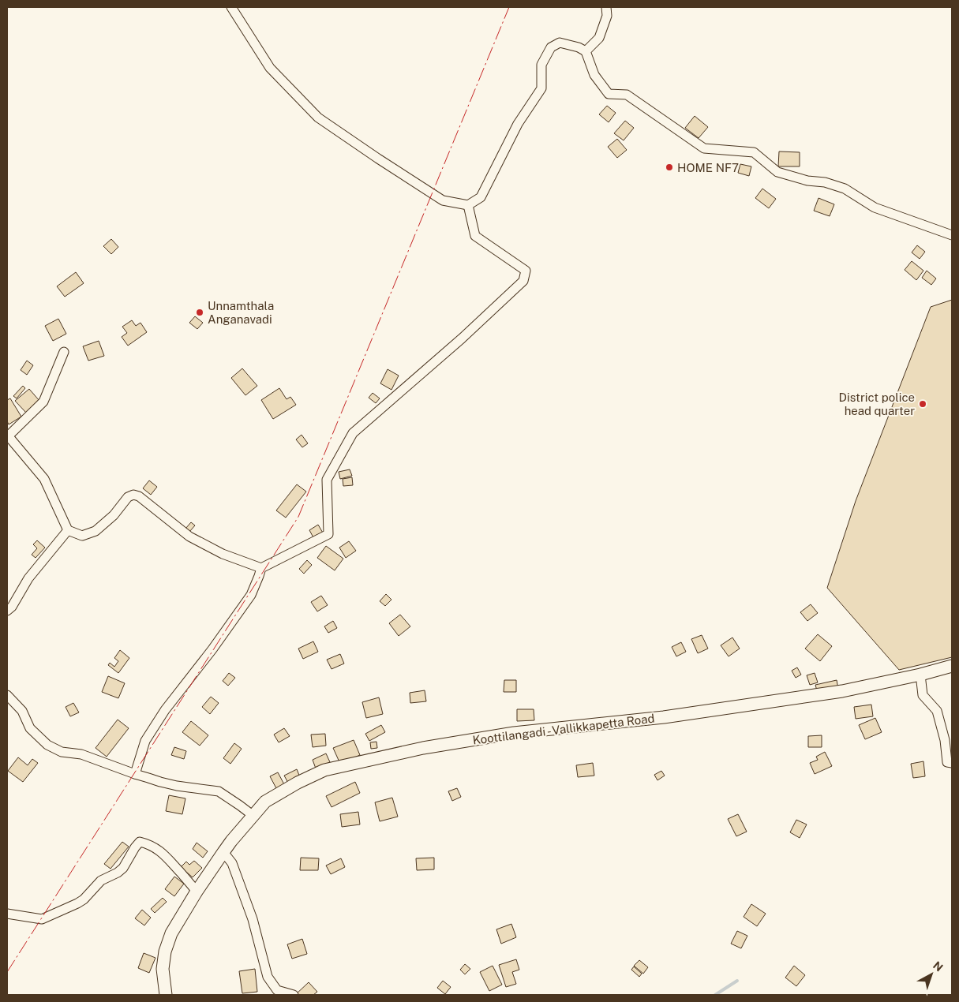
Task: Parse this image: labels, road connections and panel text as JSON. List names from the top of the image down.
{
  "streets": {
    "main road": ["Koottilangadi - Vallikkapetta Road"]
  },
  "places": ["HOME NF7", "Unnamthala Anganavadi", "District police head quarter"],
  "north": "top right"
}
